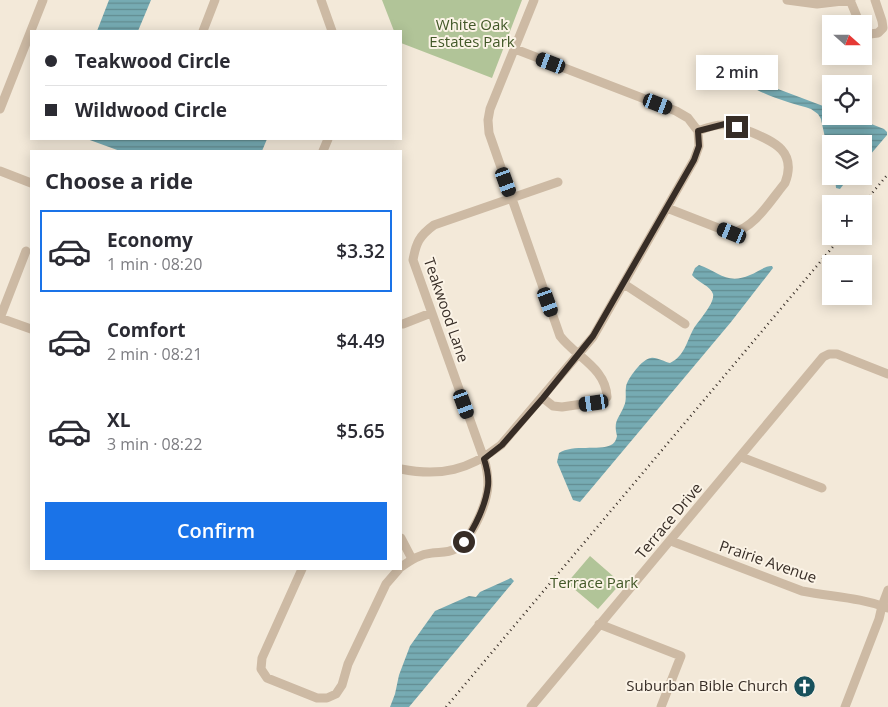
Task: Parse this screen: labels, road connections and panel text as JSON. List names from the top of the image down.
{
  "streets": {
    "street": ["Teakwood Lane", "Terrace Drive", "Prairie Avenue"]
  },
  "crossings": [
    ["Terrace Drive", "Prairie Avenue"]
  ],
  "parks": ["White Oak Estates Park", "Terrace Park"],
  "places": {
    "church": ["Suburban Bible Church"]
  },
  "north": "right",
  "page": {
    "map_buttons": ["+", "−"],
    "banner": ["Teakwood Circle", "Wildwood Circle"],
    "bubble": "2 min",
    "heading": "Choose a ride",
    "list": [
      {
        "name": "Economy",
        "note": "1 min · 08:20",
        "value": "$3.32"
      },
      {
        "name": "Comfort",
        "note": "2 min · 08:21",
        "value": "$4.49"
      },
      {
        "name": "XL",
        "note": "3 min · 08:22",
        "value": "$5.65"
      }
    ],
    "buttons": "Confirm"
  }
}
